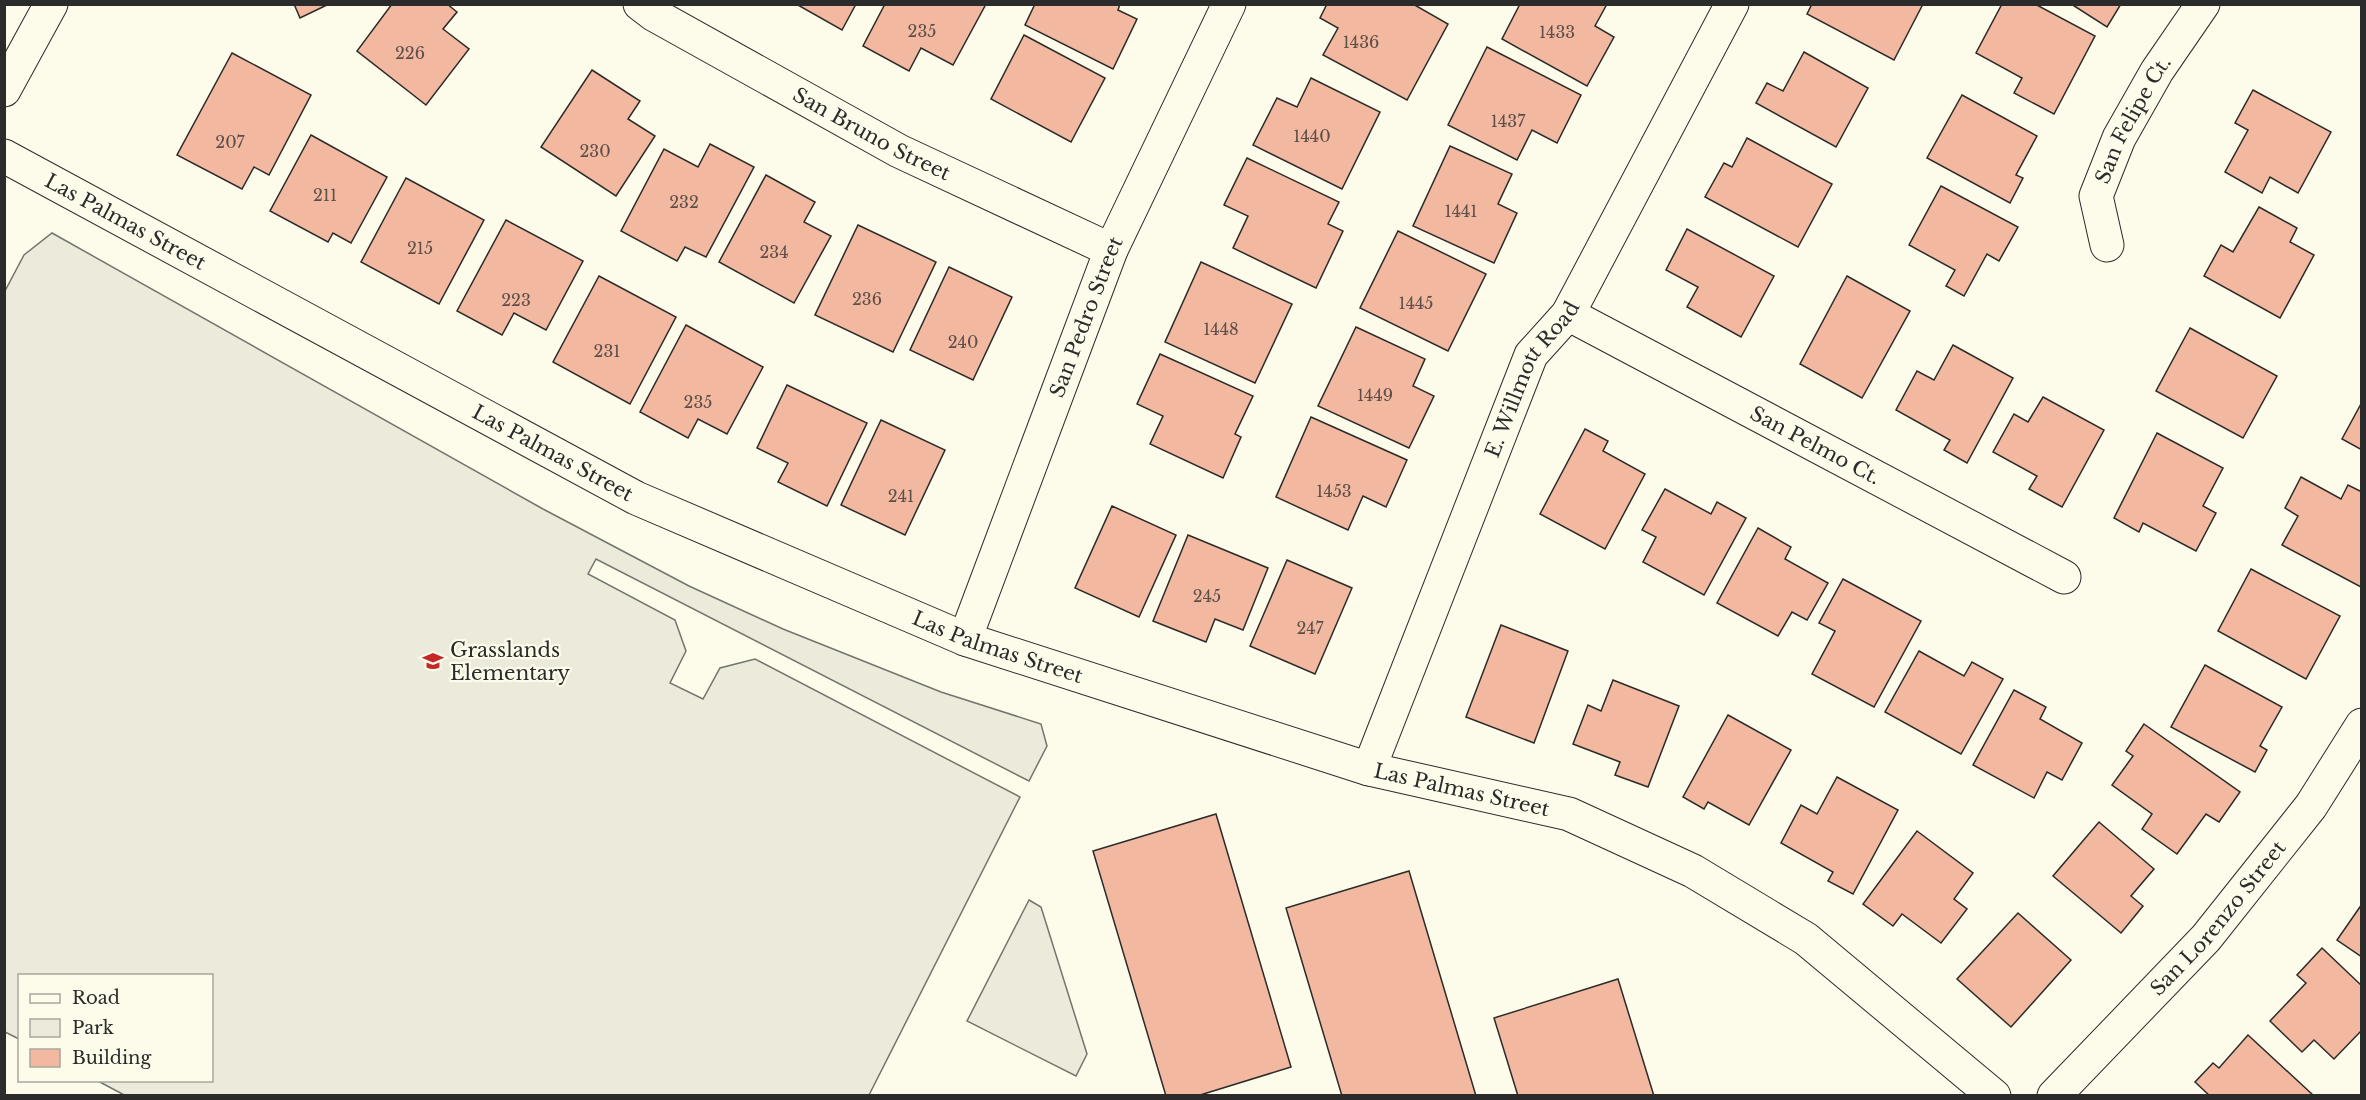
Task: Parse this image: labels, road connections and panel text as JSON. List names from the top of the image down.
{
  "streets": {
    "street": [
      "San Felipe Ct.",
      "San Bruno Street",
      "Las Palmas Street",
      "San Pedro Street",
      "E. Willmott Road",
      "San Pelmo Ct.",
      "San Lorenzo Street"
    ]
  },
  "crossings": [
    ["San Bruno Street", "San Pedro Street"],
    ["Las Palmas Street", "San Pedro Street"],
    ["Las Palmas Street", "E. Willmott Road"],
    ["E. Willmott Road", "San Pelmo Ct."]
  ],
  "places": {
    "school or university": ["Grasslands Elementary"]
  },
  "house_numbers": [
    "235",
    "1433",
    "1436",
    "226",
    "1437",
    "1440",
    "207",
    "230",
    "211",
    "232",
    "1441",
    "215",
    "234",
    "236",
    "223",
    "1445",
    "1448",
    "240",
    "231",
    "1449",
    "235",
    "1453",
    "241",
    "245",
    "247"
  ],
  "legend": ["Road", "Park", "Building"]
}
